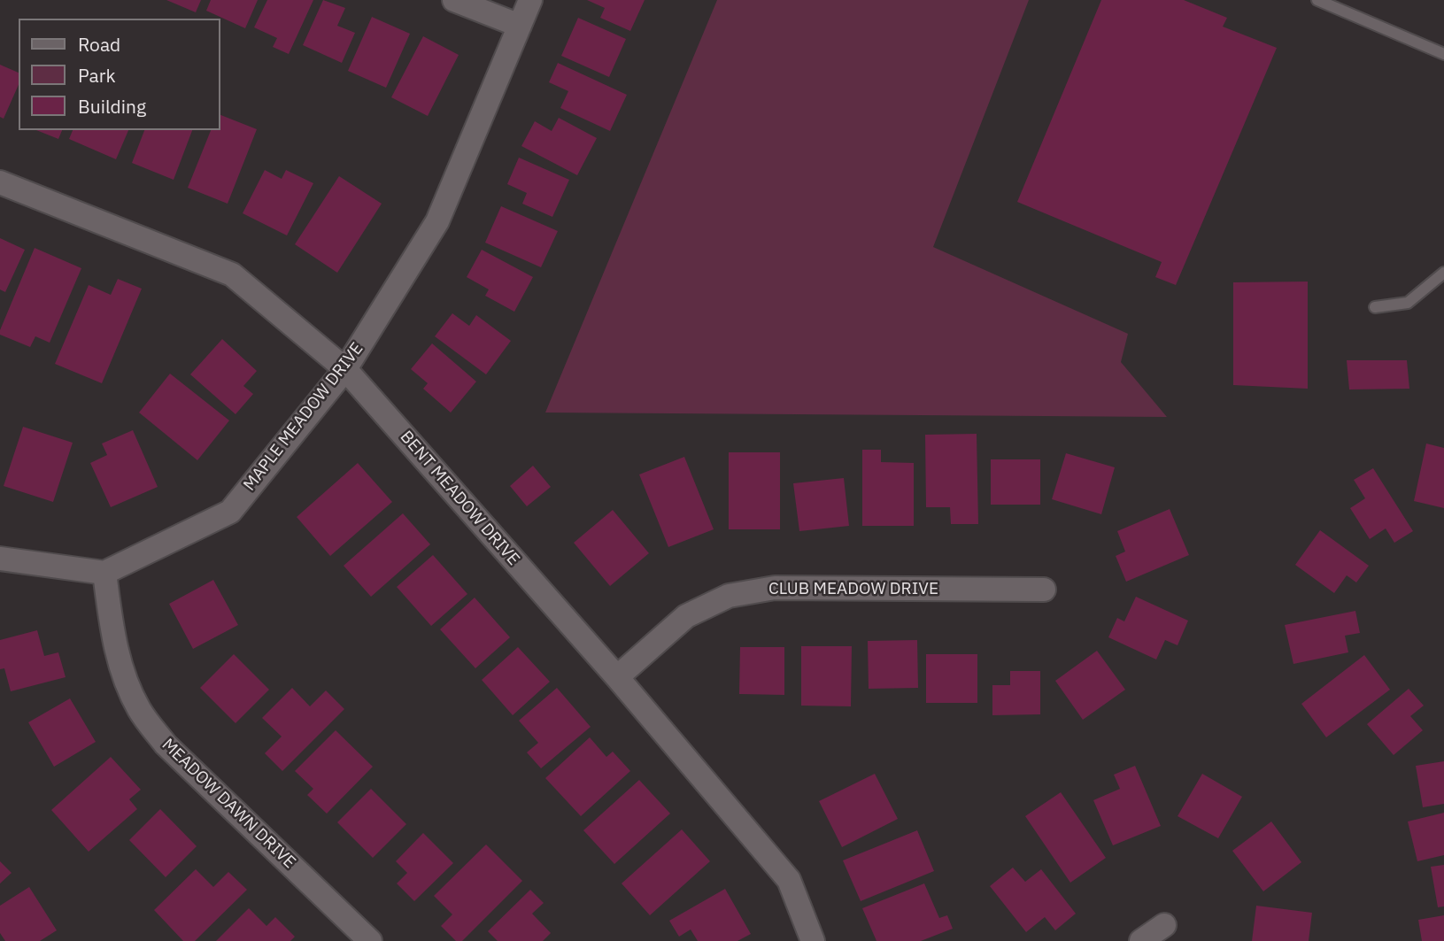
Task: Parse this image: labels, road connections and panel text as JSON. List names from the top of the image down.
{
  "streets": {
    "street": [
      "MAPLE MEADOW DRIVE",
      "BENT MEADOW DRIVE",
      "CLUB MEADOW DRIVE",
      "MEADOW DAWN DRIVE"
    ]
  },
  "crossings": [
    ["MAPLE MEADOW DRIVE", "BENT MEADOW DRIVE"],
    ["MAPLE MEADOW DRIVE", "MEADOW DAWN DRIVE"],
    ["BENT MEADOW DRIVE", "CLUB MEADOW DRIVE"]
  ],
  "legend": ["Road", "Park", "Building"]
}
